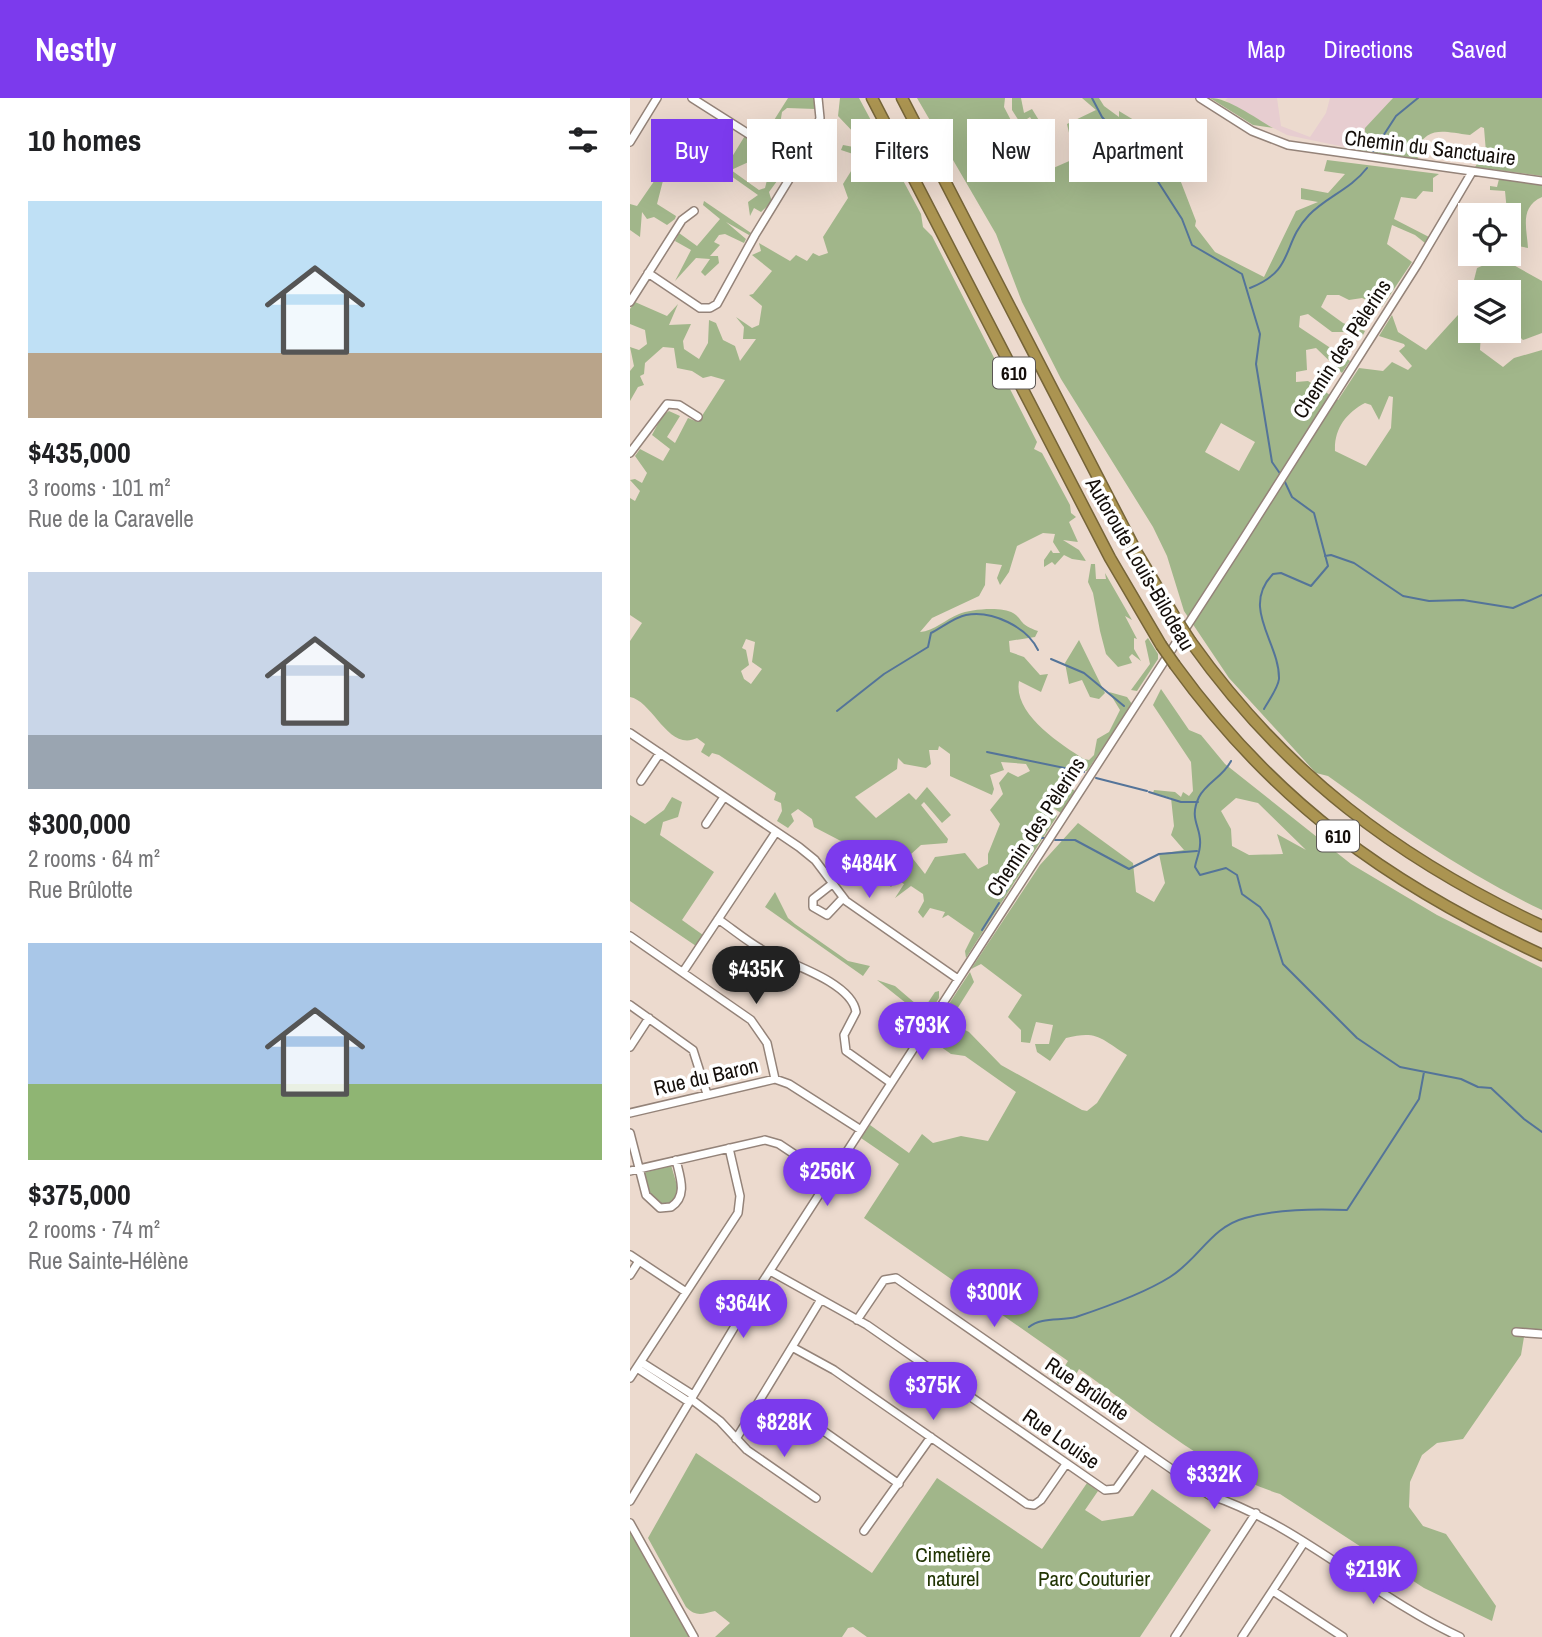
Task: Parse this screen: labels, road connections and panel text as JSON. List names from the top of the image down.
{
  "streets": {
    "highway": ["610", "Autoroute Louis-Bilodeau"],
    "street": [
      "Chemin du Sanctuaire",
      "Chemin des Pèlerins",
      "Rue du Baron",
      "Rue Brûlotte",
      "Rue Louise"
    ]
  },
  "crossings": [
    ["Chemin du Sanctuaire", "Chemin des Pèlerins"],
    ["Chemin des Pèlerins", "Rue du Baron"],
    ["Chemin des Pèlerins", "Rue Louise"],
    ["Rue Brûlotte", "Rue Louise"]
  ],
  "parks": ["Cimetière naturel", "Parc Couturier"],
  "page": {
    "header": "Nestly",
    "nav": ["Map", "Directions", "Saved"],
    "heading": "10 homes",
    "chip": [
      "Buy",
      "Rent",
      "Filters",
      "New",
      "Apartment"
    ],
    "list": [
      {
        "name": "$435,000",
        "note": "3 rooms · 101 m² · Rue de la Caravelle"
      },
      {
        "name": "$300,000",
        "note": "2 rooms · 64 m² · Rue Brûlotte"
      },
      {
        "name": "$375,000",
        "note": "2 rooms · 74 m² · Rue Sainte-Hélène"
      }
    ],
    "price": [
      "$484K",
      "$435K",
      "$793K",
      "$256K",
      "$300K",
      "$364K",
      "$375K",
      "$828K",
      "$332K",
      "$219K"
    ]
  }
}
